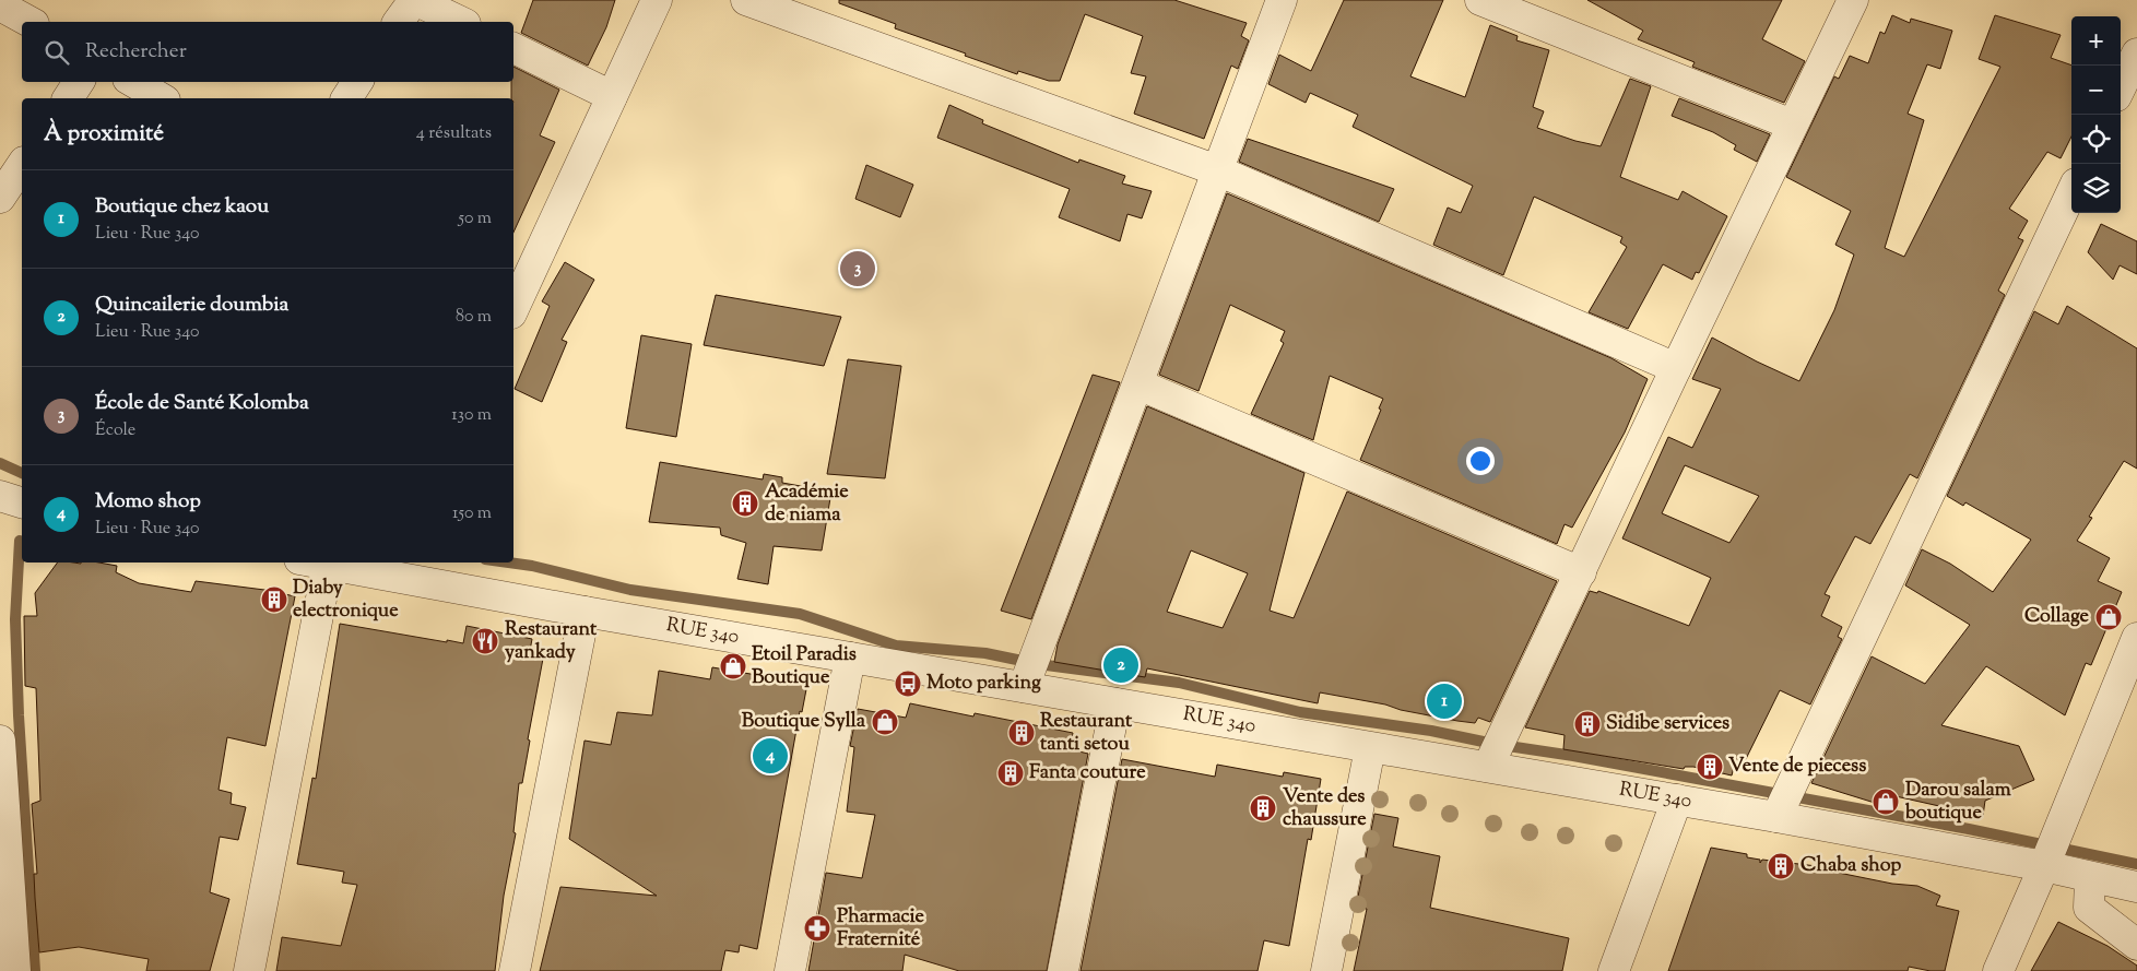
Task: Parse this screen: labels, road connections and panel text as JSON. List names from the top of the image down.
{
  "streets": {
    "street": ["RUE 340"]
  },
  "places": {
    "building": [
      "Académie de niama",
      "Diaby electronique",
      "Sidibe services",
      "Restaurant tanti setou",
      "Vente de piecess",
      "Fanta couture",
      "Vente des chaussure",
      "Chaba shop"
    ],
    "shop": [
      "Collage",
      "Etoil Paradis Boutique",
      "Boutique Sylla",
      "Darou salam boutique"
    ],
    "restaurant": ["Restaurant yankady"],
    "bus stop": ["Moto parking"],
    "pharmacy": ["Pharmacie Fraternité"]
  },
  "page": {
    "map_buttons": ["+", "−"],
    "search": "Rechercher",
    "heading": ["À proximité", "4 résultats"],
    "list": [
      {
        "mark": "1",
        "name": "Boutique chez kaou",
        "note": "Lieu · Rue 340",
        "value": "50 m"
      },
      {
        "mark": "2",
        "name": "Quincailerie doumbia",
        "note": "Lieu · Rue 340",
        "value": "80 m"
      },
      {
        "mark": "3",
        "name": "École de Santé Kolomba",
        "note": "École",
        "value": "130 m"
      },
      {
        "mark": "4",
        "name": "Momo shop",
        "note": "Lieu · Rue 340",
        "value": "150 m"
      }
    ],
    "pins": [
      "3",
      "2",
      "1",
      "4"
    ]
  }
}
